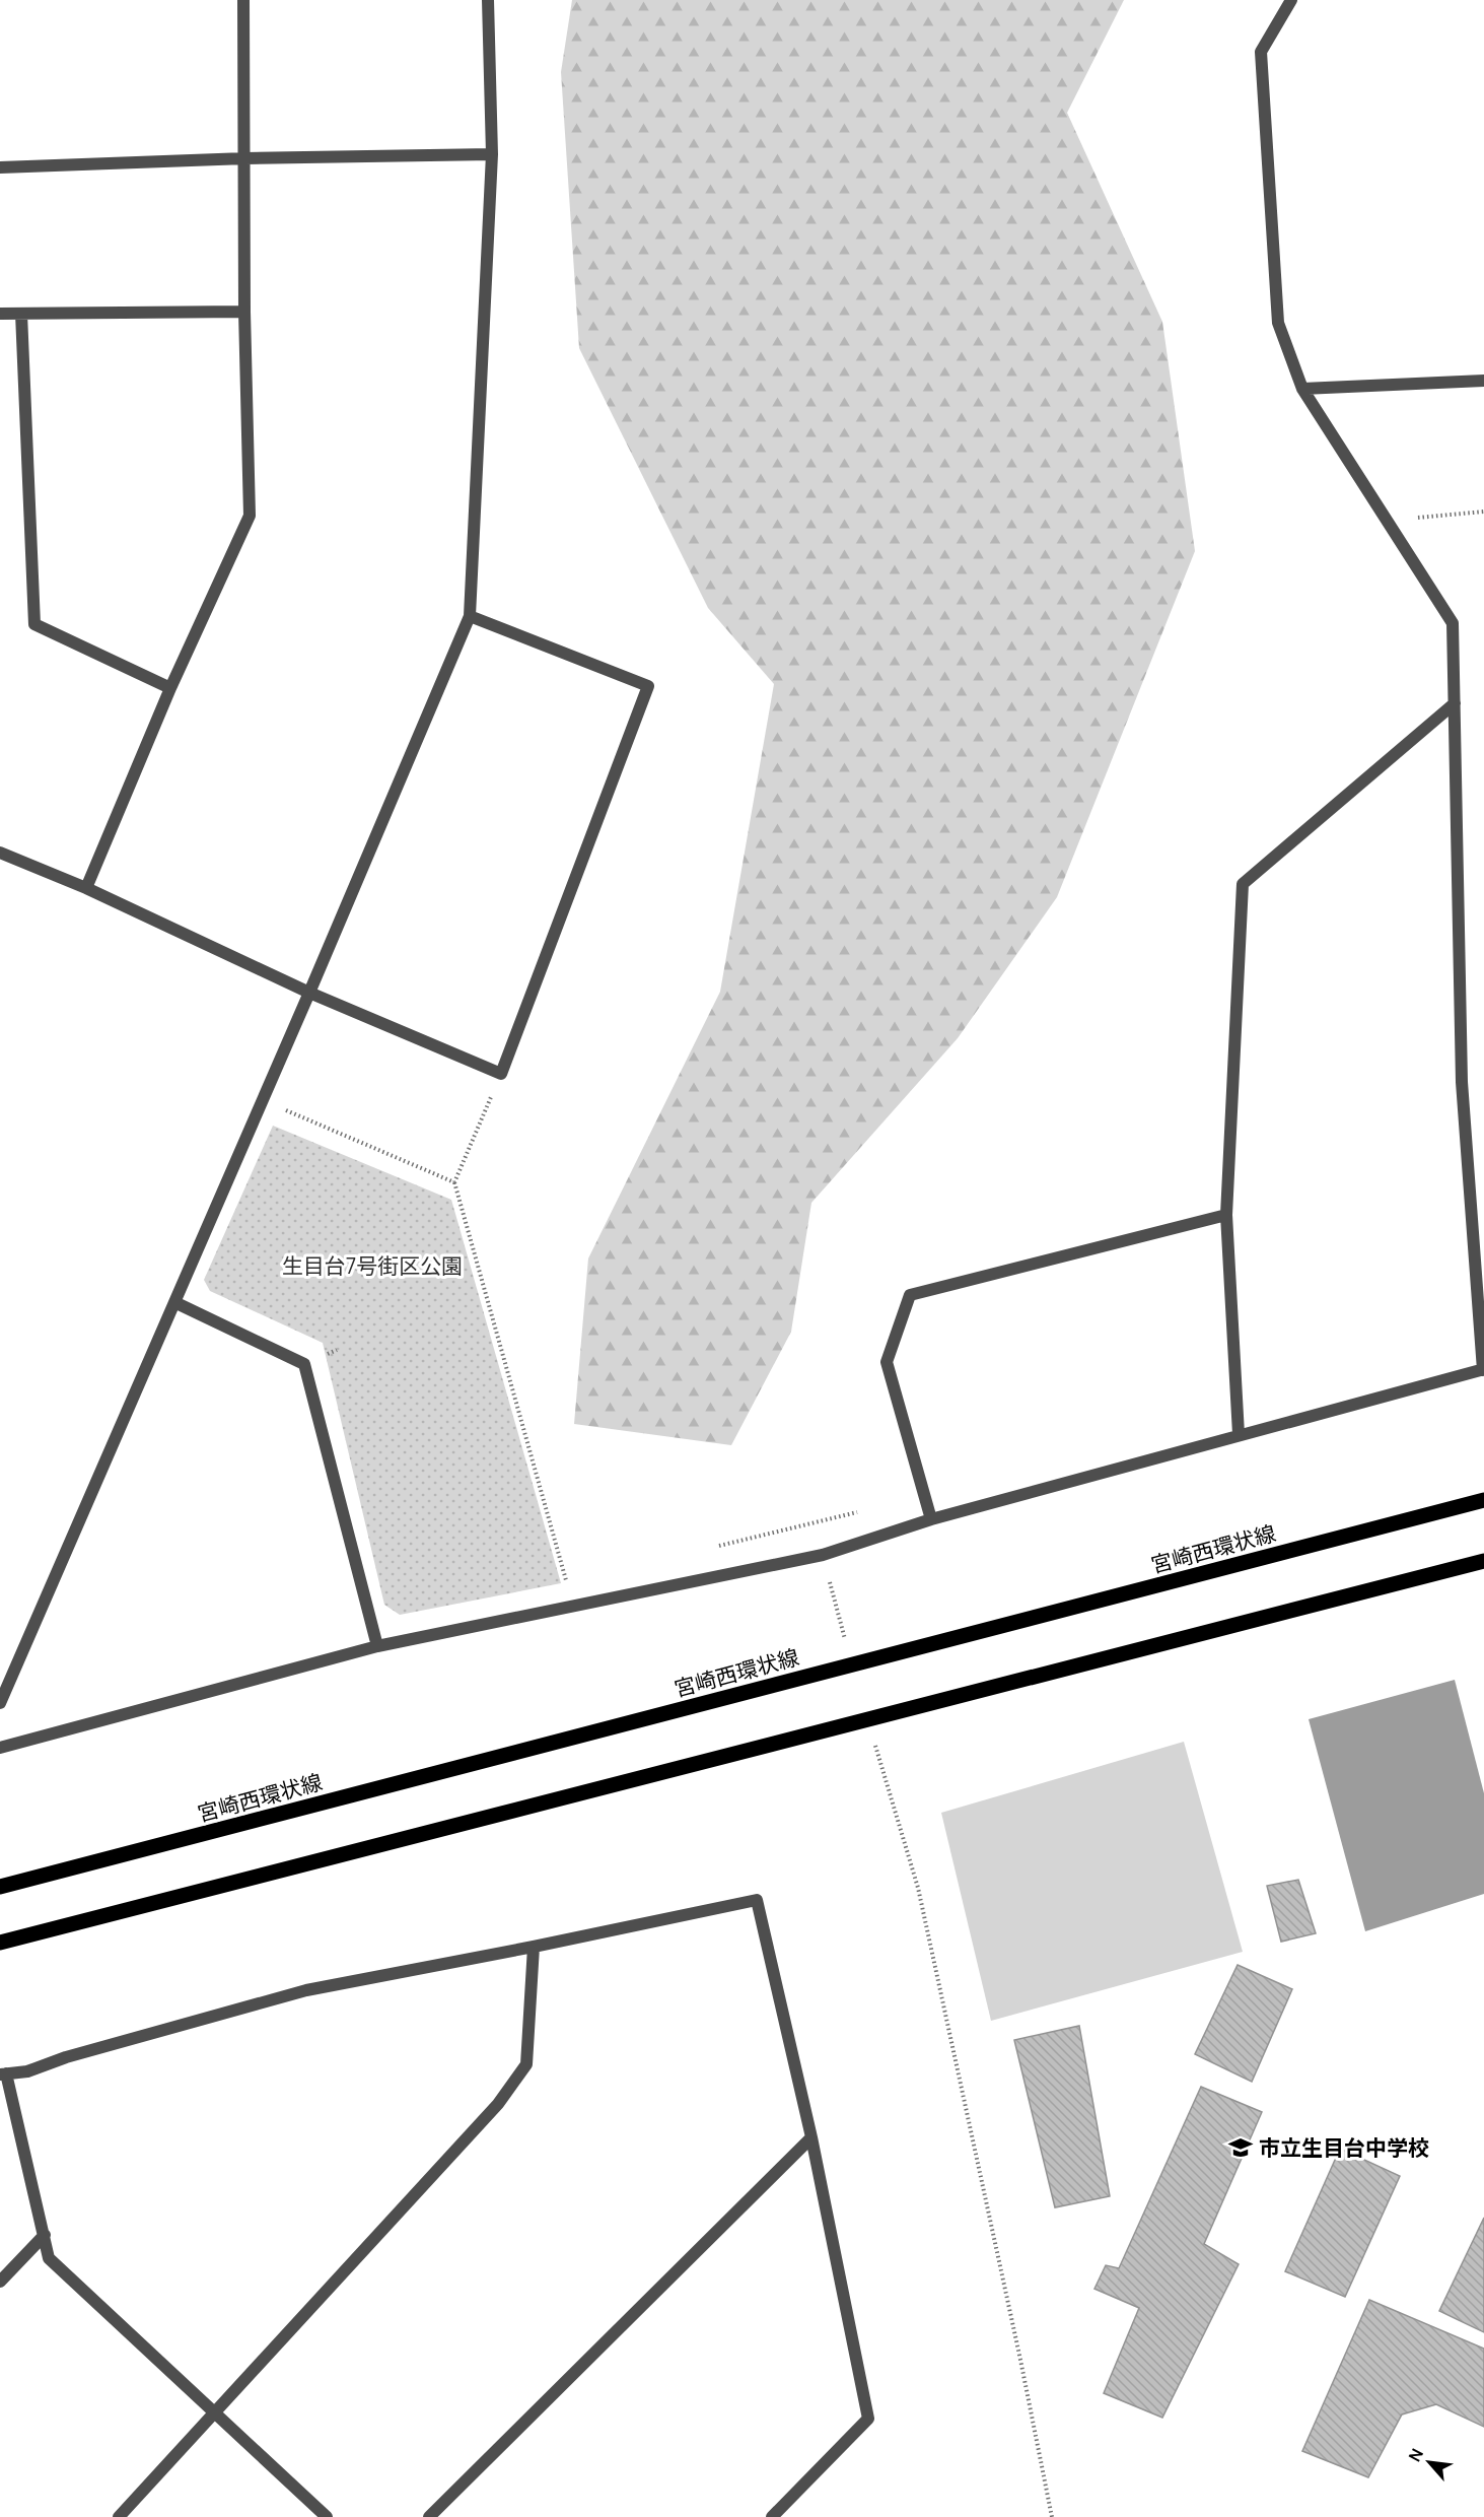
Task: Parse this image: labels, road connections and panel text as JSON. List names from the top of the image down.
{
  "streets": {
    "main road": ["宮崎西環状線"]
  },
  "parks": ["生目台7号街区公園"],
  "places": {
    "school or university": ["市立生目台中学校"]
  },
  "north": "top left"
}
